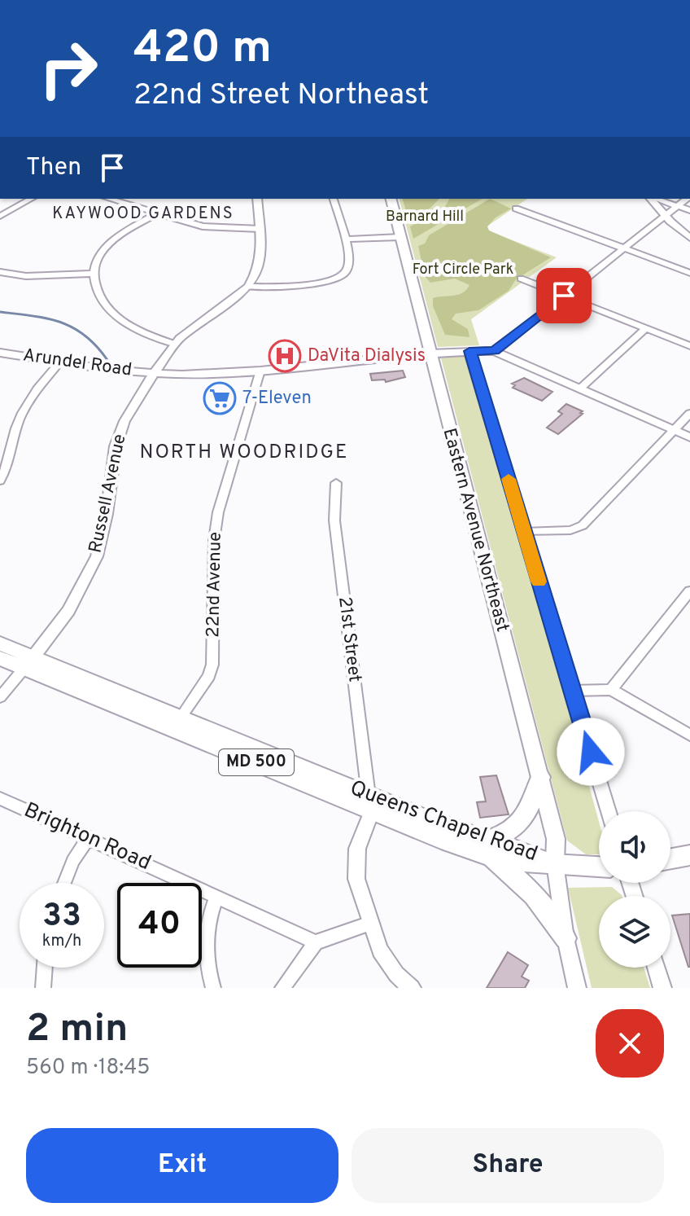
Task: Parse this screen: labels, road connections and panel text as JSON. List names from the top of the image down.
{
  "streets": {
    "main road": ["Eastern Avenue Northeast", "MD 500", "Queens Chapel Road"],
    "street": [
      "Arundel Road",
      "Russell Avenue",
      "22nd Avenue",
      "21st Street",
      "Brighton Road"
    ]
  },
  "crossings": [
    ["Arundel Road", "Russell Avenue"],
    ["Arundel Road", "Eastern Avenue Northeast"],
    ["Arundel Road", "22nd Avenue"],
    ["Russell Avenue", "Queens Chapel Road"],
    ["Eastern Avenue Northeast", "Queens Chapel Road"],
    ["22nd Avenue", "Queens Chapel Road"],
    ["21st Street", "Queens Chapel Road"]
  ],
  "districts": ["KAYWOOD GARDENS", "NORTH WOODRIDGE"],
  "parks": ["Barnard Hill", "Fort Circle Park"],
  "places": {
    "hospital": ["DaVita Dialysis"],
    "supermarket": ["7-Eleven"]
  },
  "page": {
    "turn": ["420 m", "22nd Street Northeast"],
    "then": "Then",
    "speed": "33 km/h",
    "limit": "40",
    "heading": ["2 min", "560 m · 18:45"],
    "buttons": ["Exit", "Share"]
  }
}
